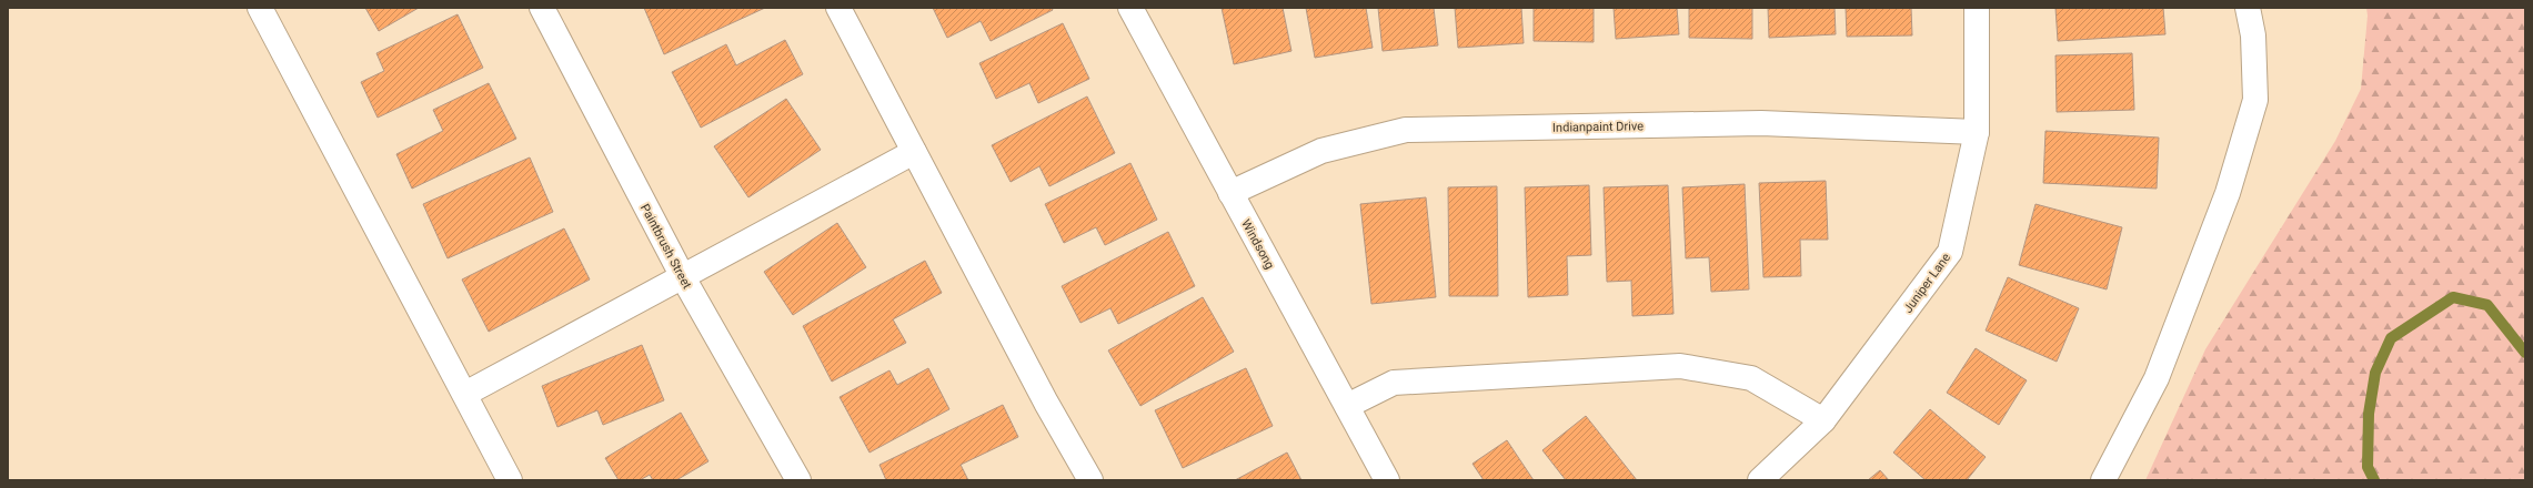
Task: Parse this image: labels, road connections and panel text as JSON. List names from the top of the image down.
{
  "streets": {
    "street": [
      "Indianpaint Drive",
      "Windsong",
      "Paintbrush Street",
      "Juniper Lane"
    ]
  },
  "crossings": [
    ["Indianpaint Drive", "Windsong"],
    ["Indianpaint Drive", "Juniper Lane"]
  ]
}
